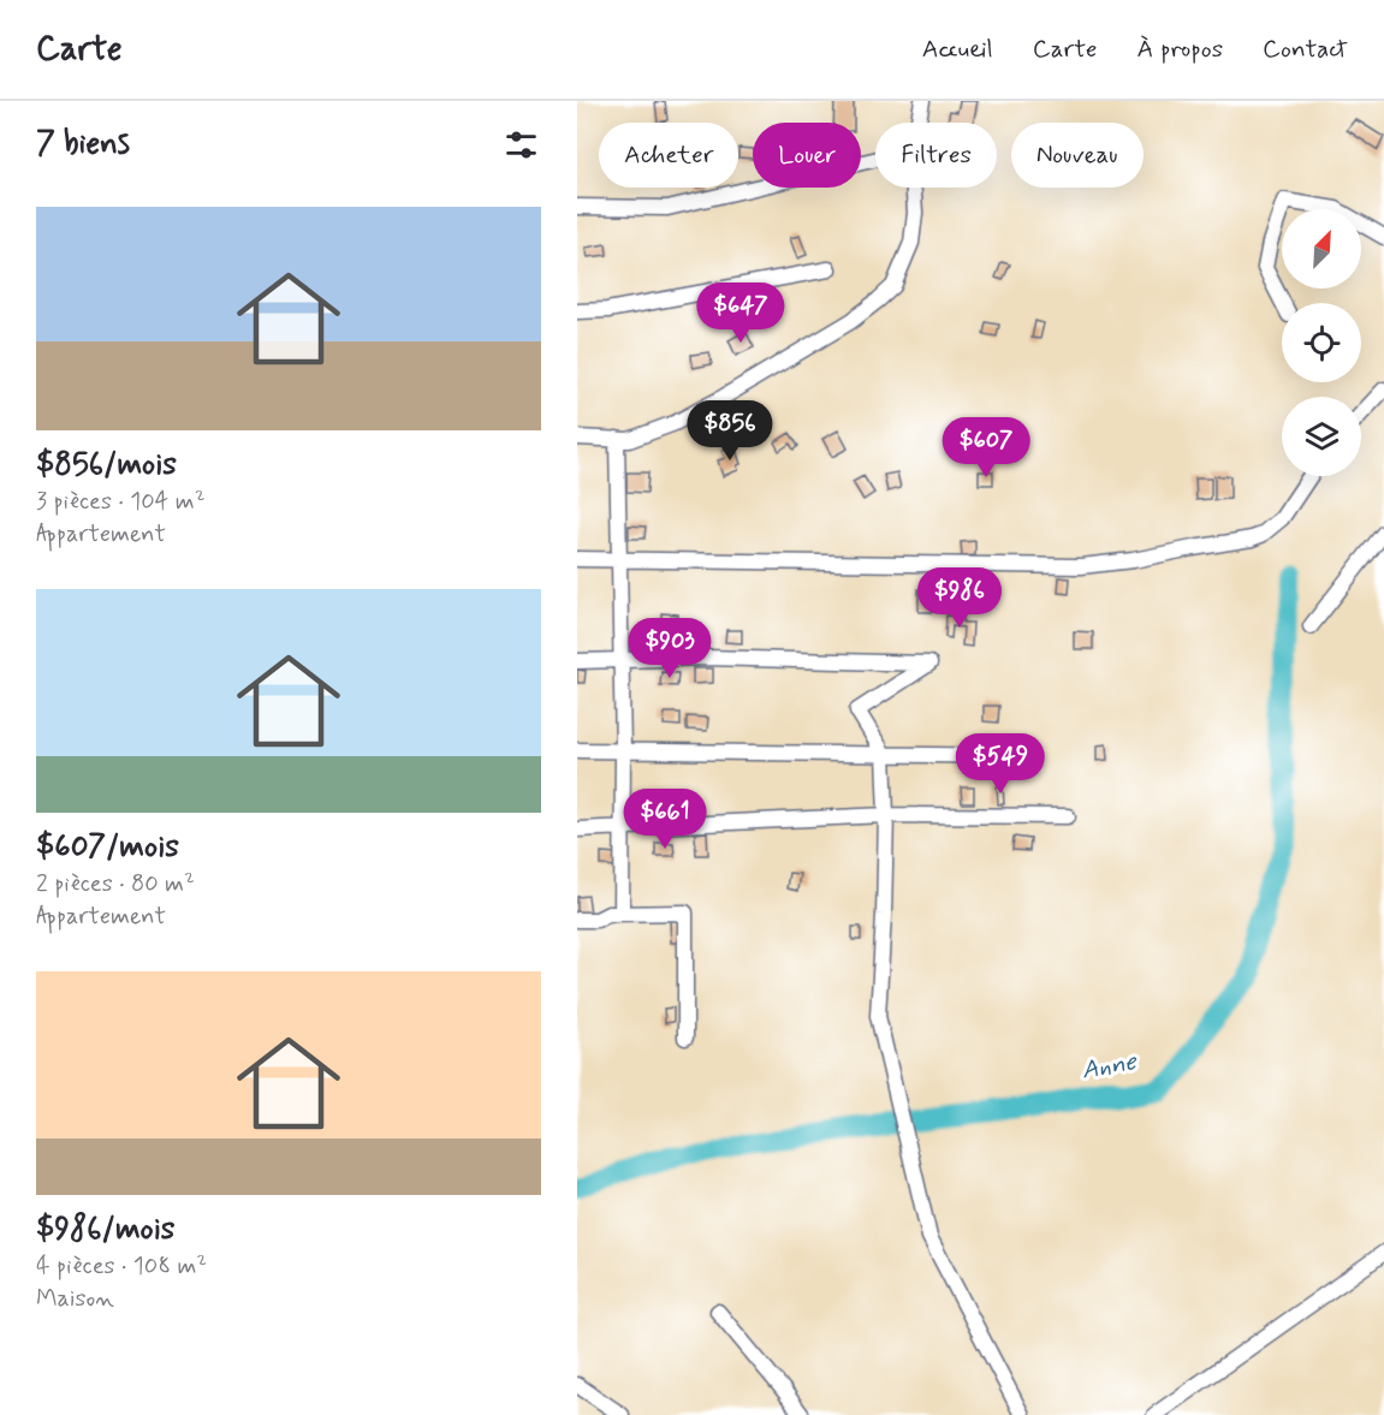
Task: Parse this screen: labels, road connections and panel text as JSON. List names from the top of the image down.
{
  "water": ["Anne"],
  "north": "top right",
  "page": {
    "header": "Carte",
    "nav": [
      "Accueil",
      "Carte",
      "À propos",
      "Contact"
    ],
    "heading": "7 biens",
    "chip": [
      "Acheter",
      "Louer",
      "Filtres",
      "Nouveau"
    ],
    "list": [
      {
        "name": "$856/mois",
        "note": "3 pièces · 104 m² · Appartement"
      },
      {
        "name": "$607/mois",
        "note": "2 pièces · 80 m² · Appartement"
      },
      {
        "name": "$986/mois",
        "note": "4 pièces · 108 m² · Maison"
      }
    ],
    "price": [
      "$647",
      "$856",
      "$607",
      "$986",
      "$903",
      "$549",
      "$661"
    ]
  }
}
